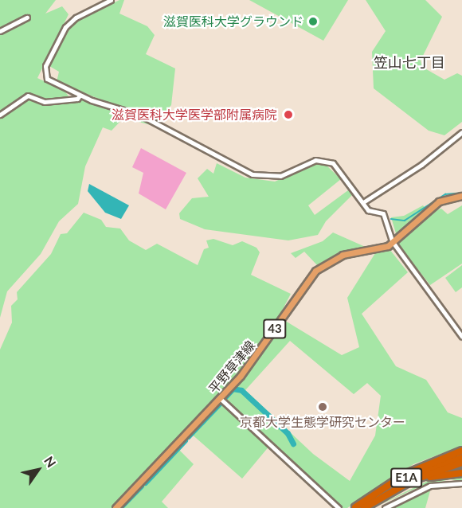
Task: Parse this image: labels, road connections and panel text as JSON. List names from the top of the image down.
{
  "streets": {
    "highway": ["E1A"],
    "main road": ["43", "平野草津線"]
  },
  "districts": ["笠山七丁目"],
  "places": ["滋賀医科大学グラウンド", "滋賀医科大学医学部附属病院", "京都大学生態学研究センター"],
  "north": "top right"
}
